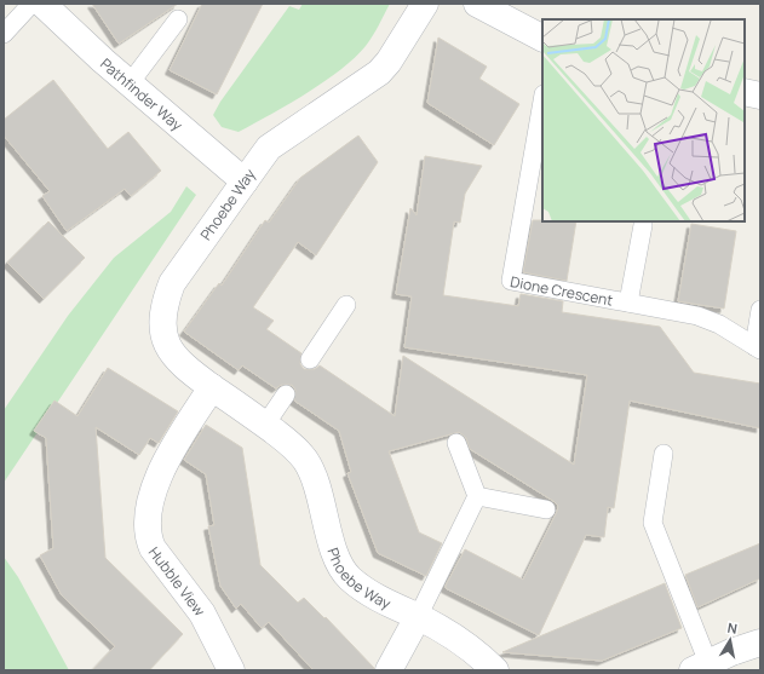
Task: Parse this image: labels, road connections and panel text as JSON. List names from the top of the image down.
{
  "streets": {
    "street": ["Pathfinder Way", "Phoebe Way", "Hubble View"],
    "lane": ["Dione Crescent"]
  },
  "crossings": [
    ["Pathfinder Way", "Phoebe Way"],
    ["Phoebe Way", "Hubble View"]
  ],
  "north": "top"
}
